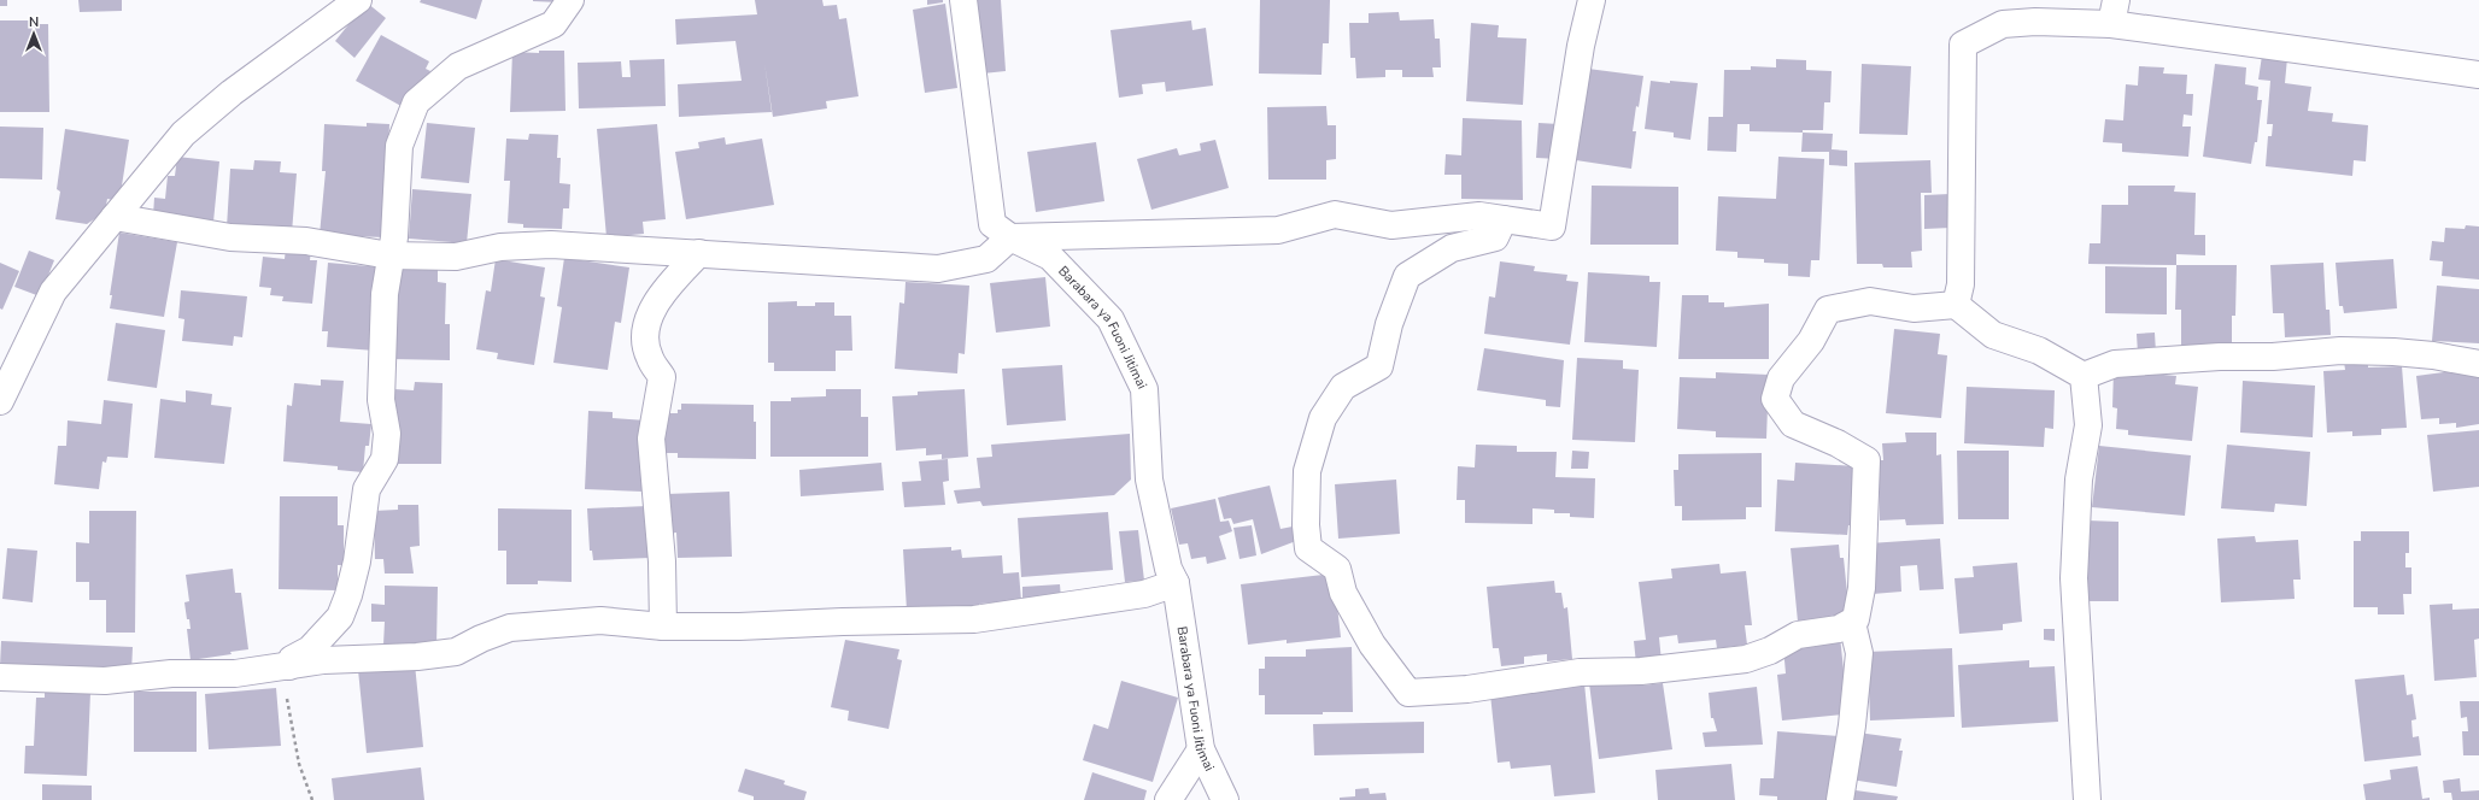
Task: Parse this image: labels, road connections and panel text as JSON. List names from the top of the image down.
{
  "streets": {
    "street": ["Barabara ya Fuoni Jitimai"]
  },
  "north": "top"
}
